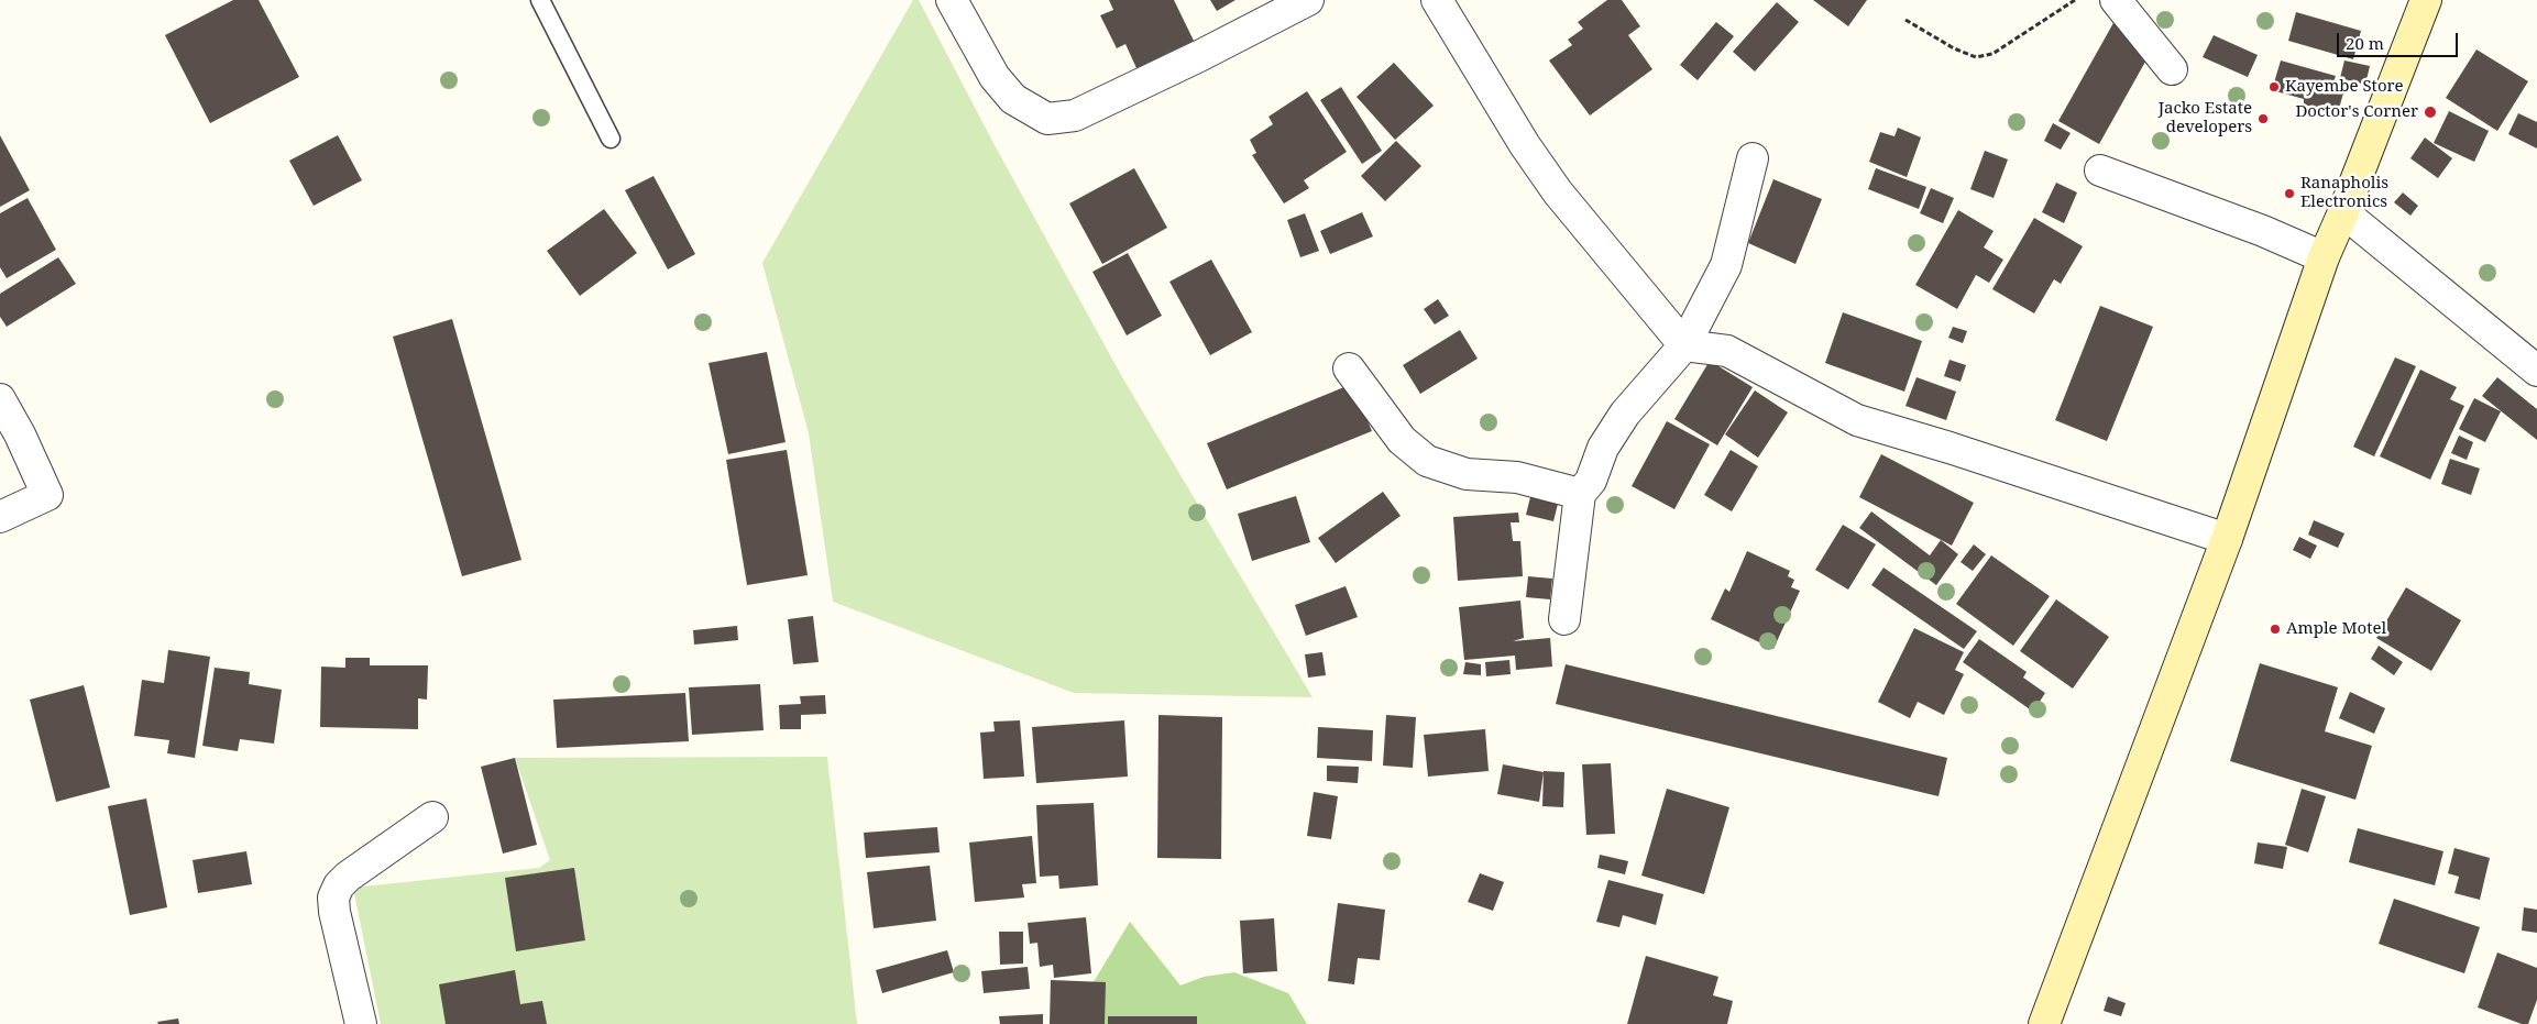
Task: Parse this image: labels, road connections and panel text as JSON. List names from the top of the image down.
{
  "places": [
    "Kayembe Store",
    "Doctor's Corner",
    "Jacko Estate developers",
    "Ranapholis Electronics",
    "Ample Motel"
  ],
  "scale_bar": "20 m"
}
